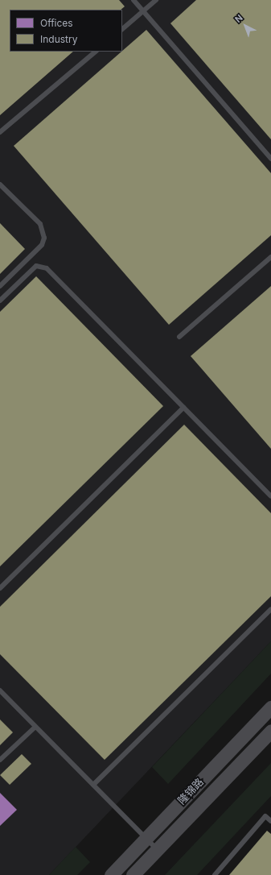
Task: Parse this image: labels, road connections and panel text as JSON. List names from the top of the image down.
{
  "streets": {
    "main road": ["隆锦路"]
  },
  "legend": ["Offices", "Industry"],
  "north": "top left"
}
